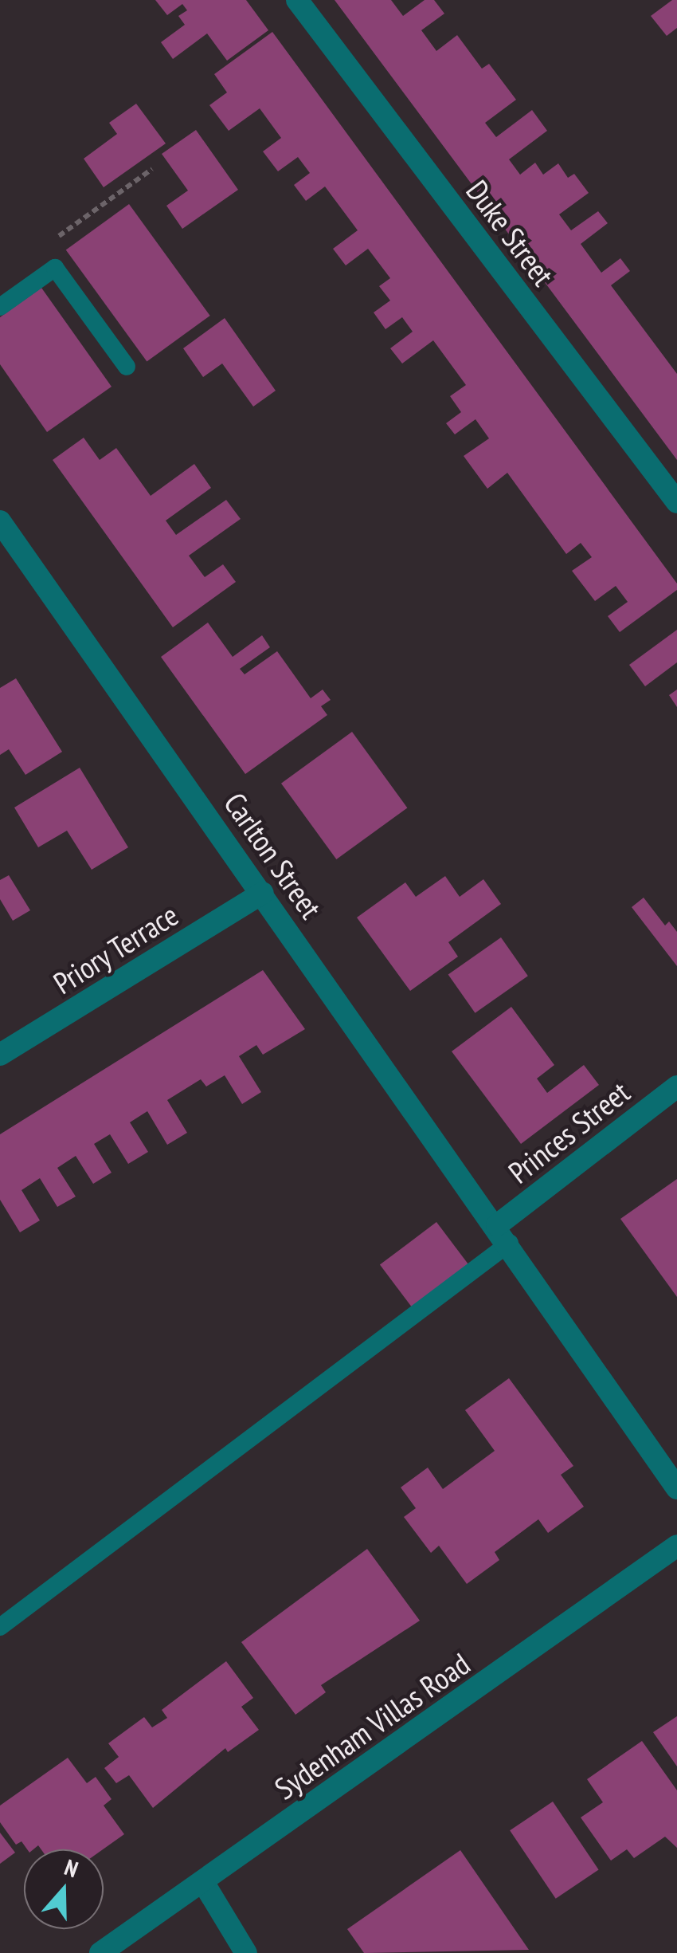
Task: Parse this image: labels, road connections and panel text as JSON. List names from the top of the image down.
{
  "streets": {
    "street": [
      "Duke Street",
      "Carlton Street",
      "Priory Terrace",
      "Princes Street",
      "Sydenham Villas Road"
    ]
  },
  "crossings": [
    ["Carlton Street", "Priory Terrace"],
    ["Carlton Street", "Princes Street"]
  ],
  "north": "top"
}
